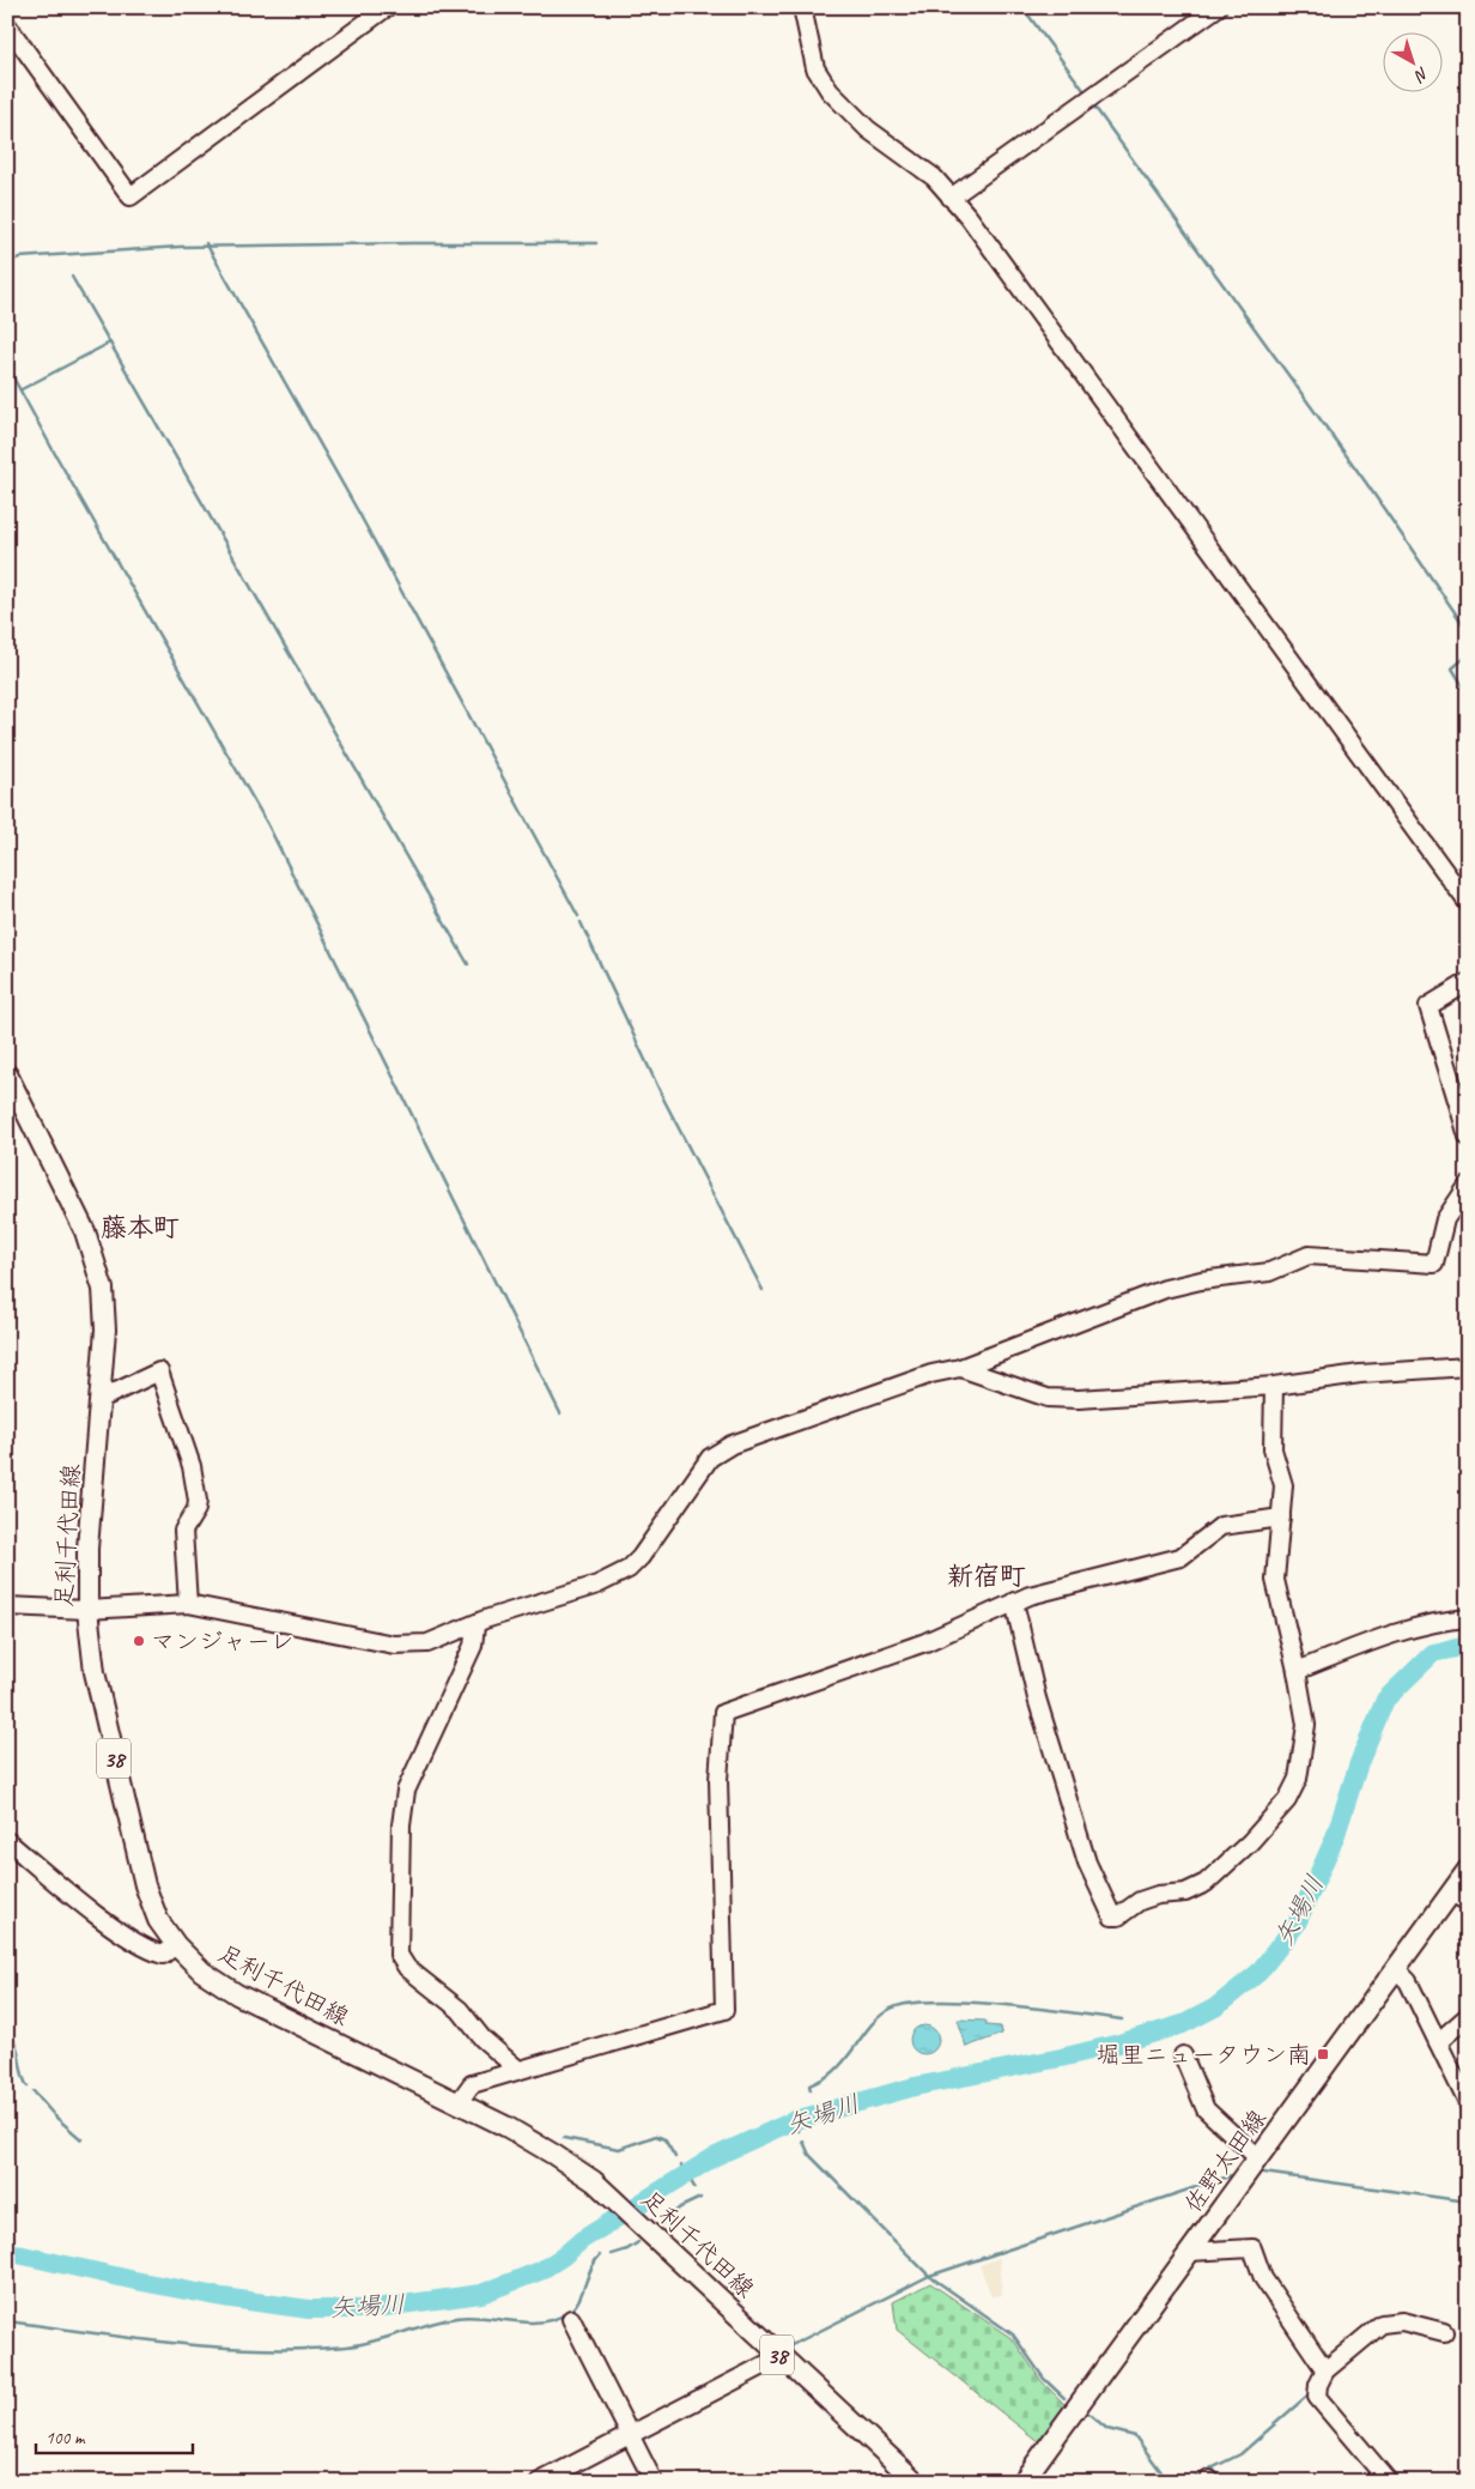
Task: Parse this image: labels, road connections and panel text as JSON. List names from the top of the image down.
{
  "streets": {
    "main road": ["足利千代田線", "38", "佐野太田線"]
  },
  "districts": ["藤本町", "新宿町"],
  "water": ["矢場川"],
  "places": {
    "other": ["マンジャーレ"],
    "transit": ["堀里ニュータウン南"]
  },
  "scale_bar": "100 m",
  "north": "bottom right"
}
